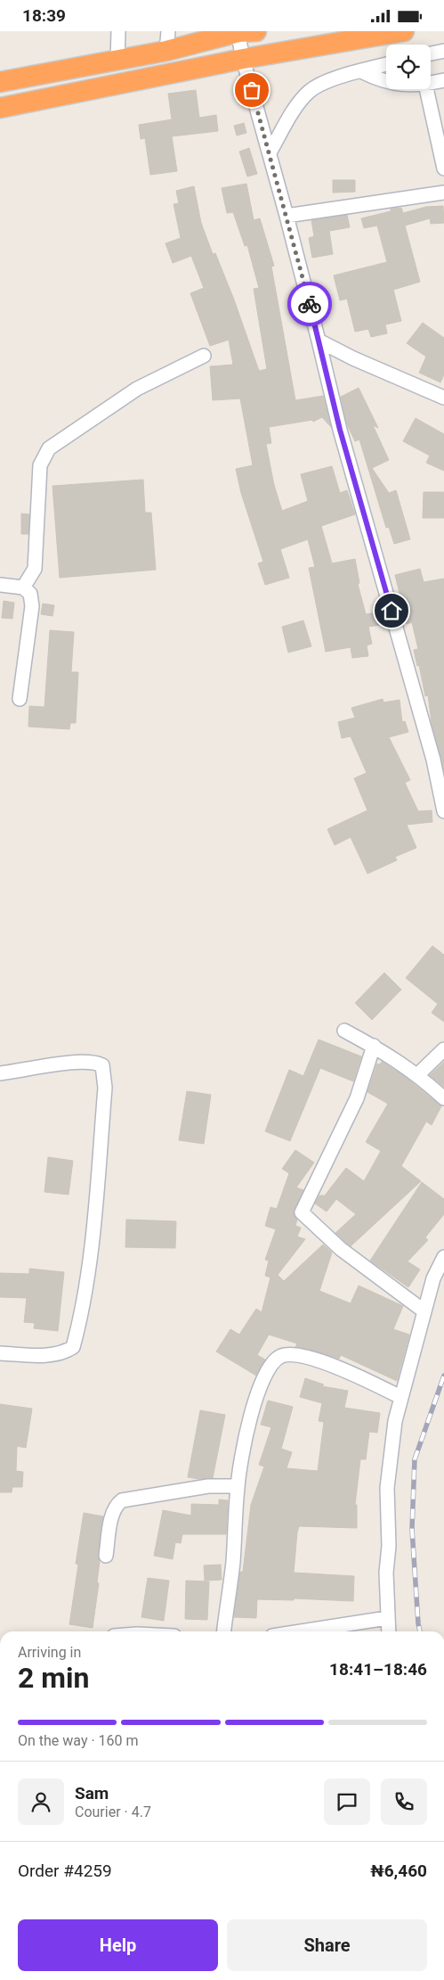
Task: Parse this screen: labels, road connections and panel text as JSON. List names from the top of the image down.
{
  "page": {
    "status": "18:39",
    "heading": ["2 min", "Arriving in", "18:41–18:46"],
    "panel": [
      "Sam",
      "Courier · 4.7",
      "Order #4259",
      "₦6,460"
    ],
    "bar": "On the way · 160 m",
    "buttons": ["Help", "Share"]
  }
}
